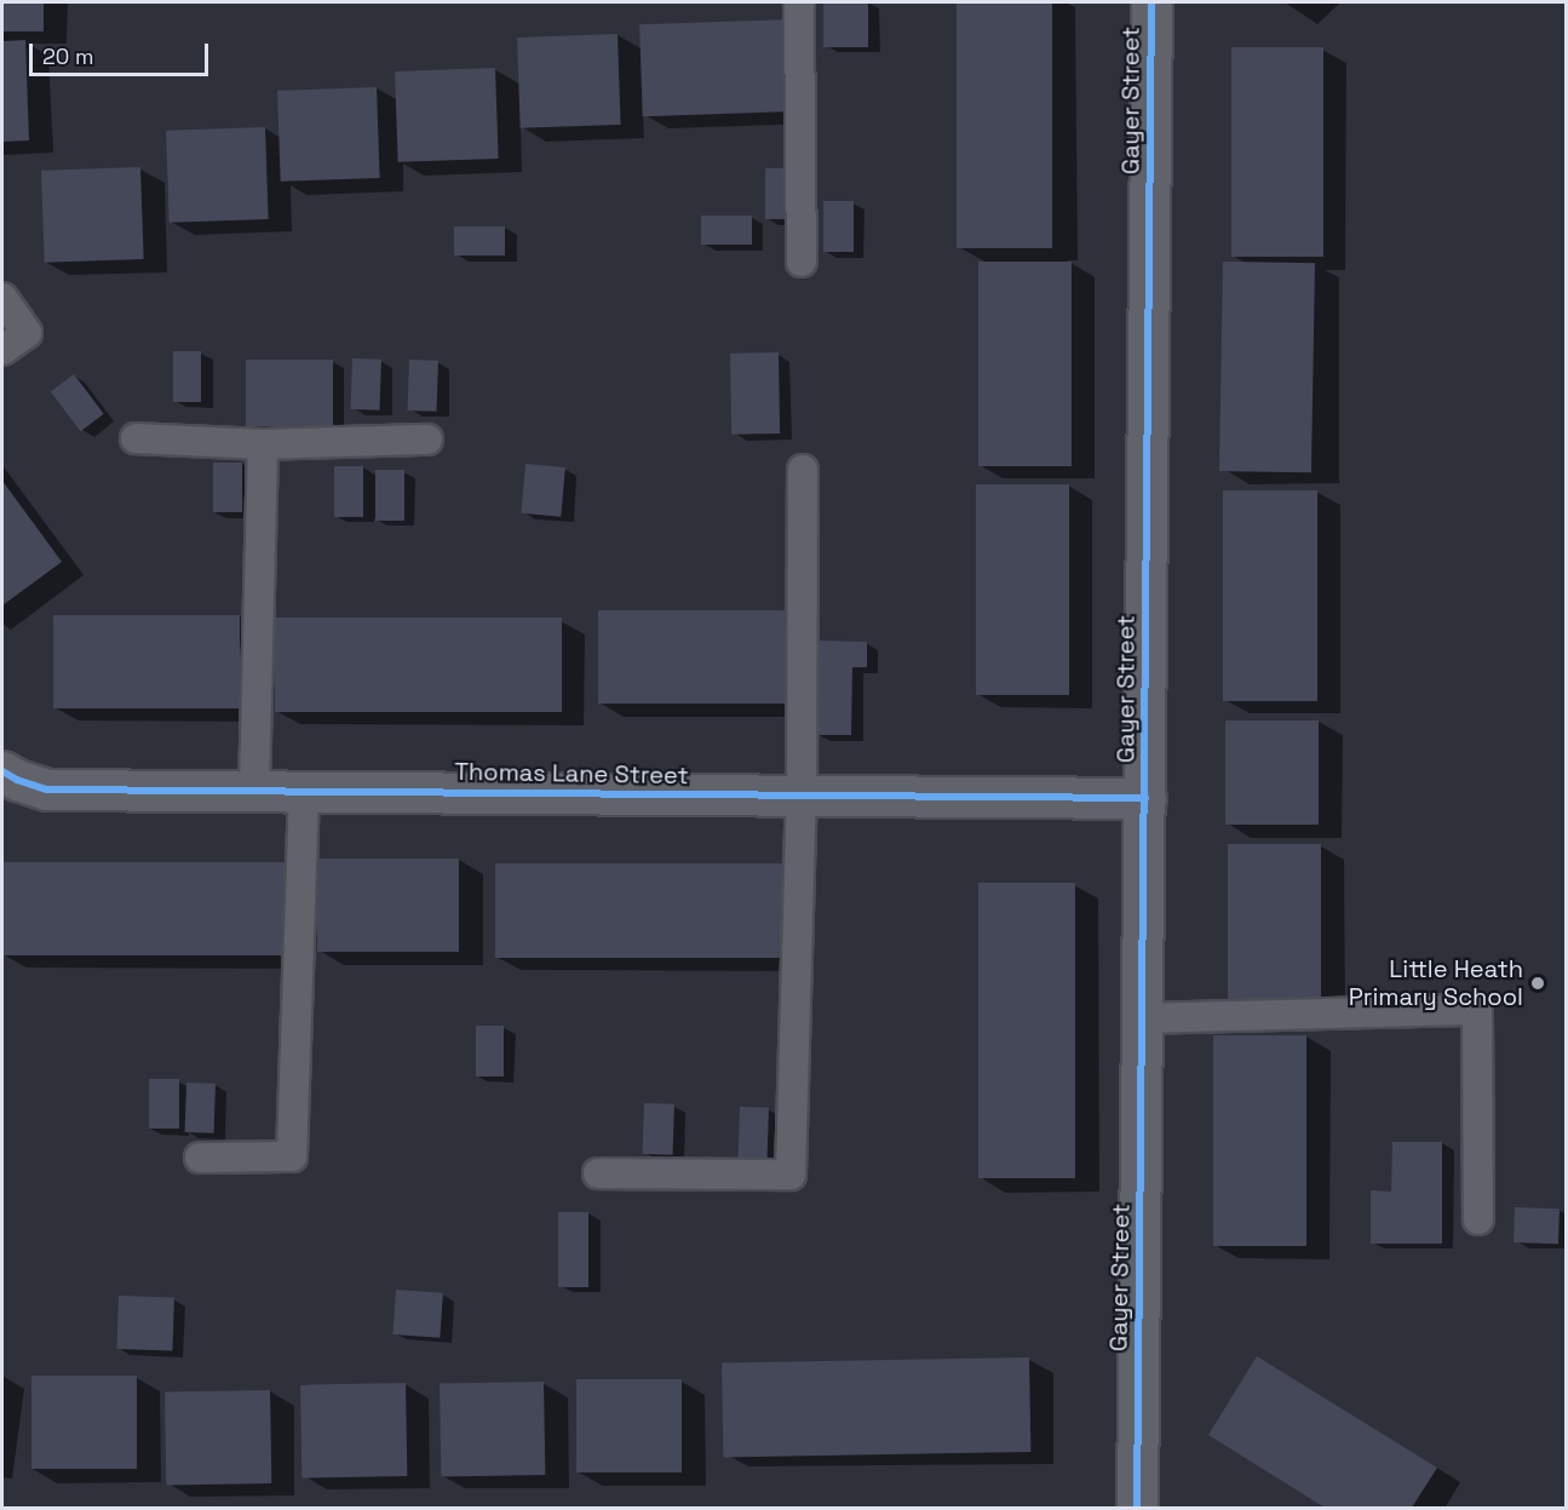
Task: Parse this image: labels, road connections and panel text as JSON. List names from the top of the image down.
{
  "streets": {
    "street": ["Gayer Street", "Thomas Lane Street"]
  },
  "crossings": [
    ["Gayer Street", "Thomas Lane Street"]
  ],
  "places": ["Little Heath Primary School"],
  "scale_bar": "20 m"
}
